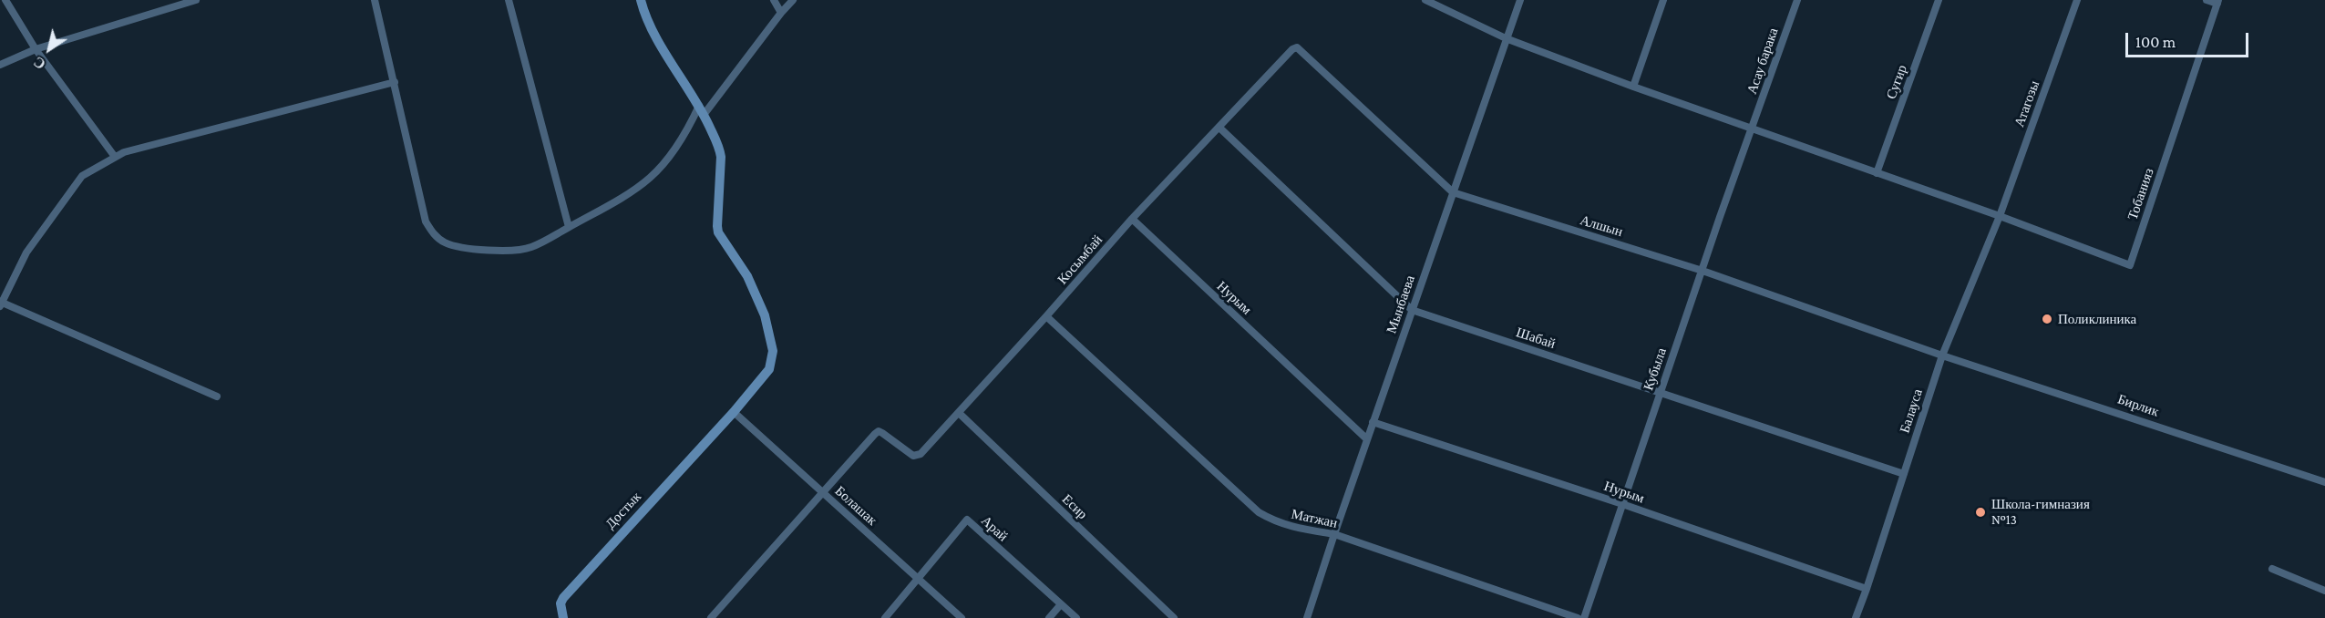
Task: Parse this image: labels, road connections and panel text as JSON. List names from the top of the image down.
{
  "streets": {
    "street": [
      "Асау барака",
      "Сугир",
      "Атагозы",
      "Тобанияз",
      "Алшын",
      "Косымбай",
      "Нурым",
      "Мынбаева",
      "Шабай",
      "Кубыла",
      "Бирлик",
      "Балауса",
      "Болашак",
      "Есир",
      "Достык",
      "Матжан",
      "Арай"
    ]
  },
  "crossings": [
    ["Асау барака", "Кубыла"],
    ["Атагозы", "Тобанияз"],
    ["Атагозы", "Балауса"],
    ["Тобанияз", "Балауса"],
    ["Алшын", "Косымбай"],
    ["Алшын", "Мынбаева"],
    ["Алшын", "Кубыла"],
    ["Алшын", "Бирлик"],
    ["Алшын", "Балауса"],
    ["Косымбай", "Нурым"],
    ["Косымбай", "Шабай"],
    ["Косымбай", "Болашак"],
    ["Косымбай", "Есир"],
    ["Косымбай", "Матжан"],
    ["Нурым", "Мынбаева"],
    ["Нурым", "Кубыла"],
    ["Нурым", "Балауса"],
    ["Мынбаева", "Шабай"],
    ["Мынбаева", "Матжан"],
    ["Шабай", "Кубыла"],
    ["Шабай", "Балауса"],
    ["Бирлик", "Балауса"],
    ["Болашак", "Достык"],
    ["Болашак", "Арай"]
  ],
  "places": ["Поликлиника", "Школа-гимназия №13"],
  "scale_bar": "100 m",
  "north": "bottom left"
}
